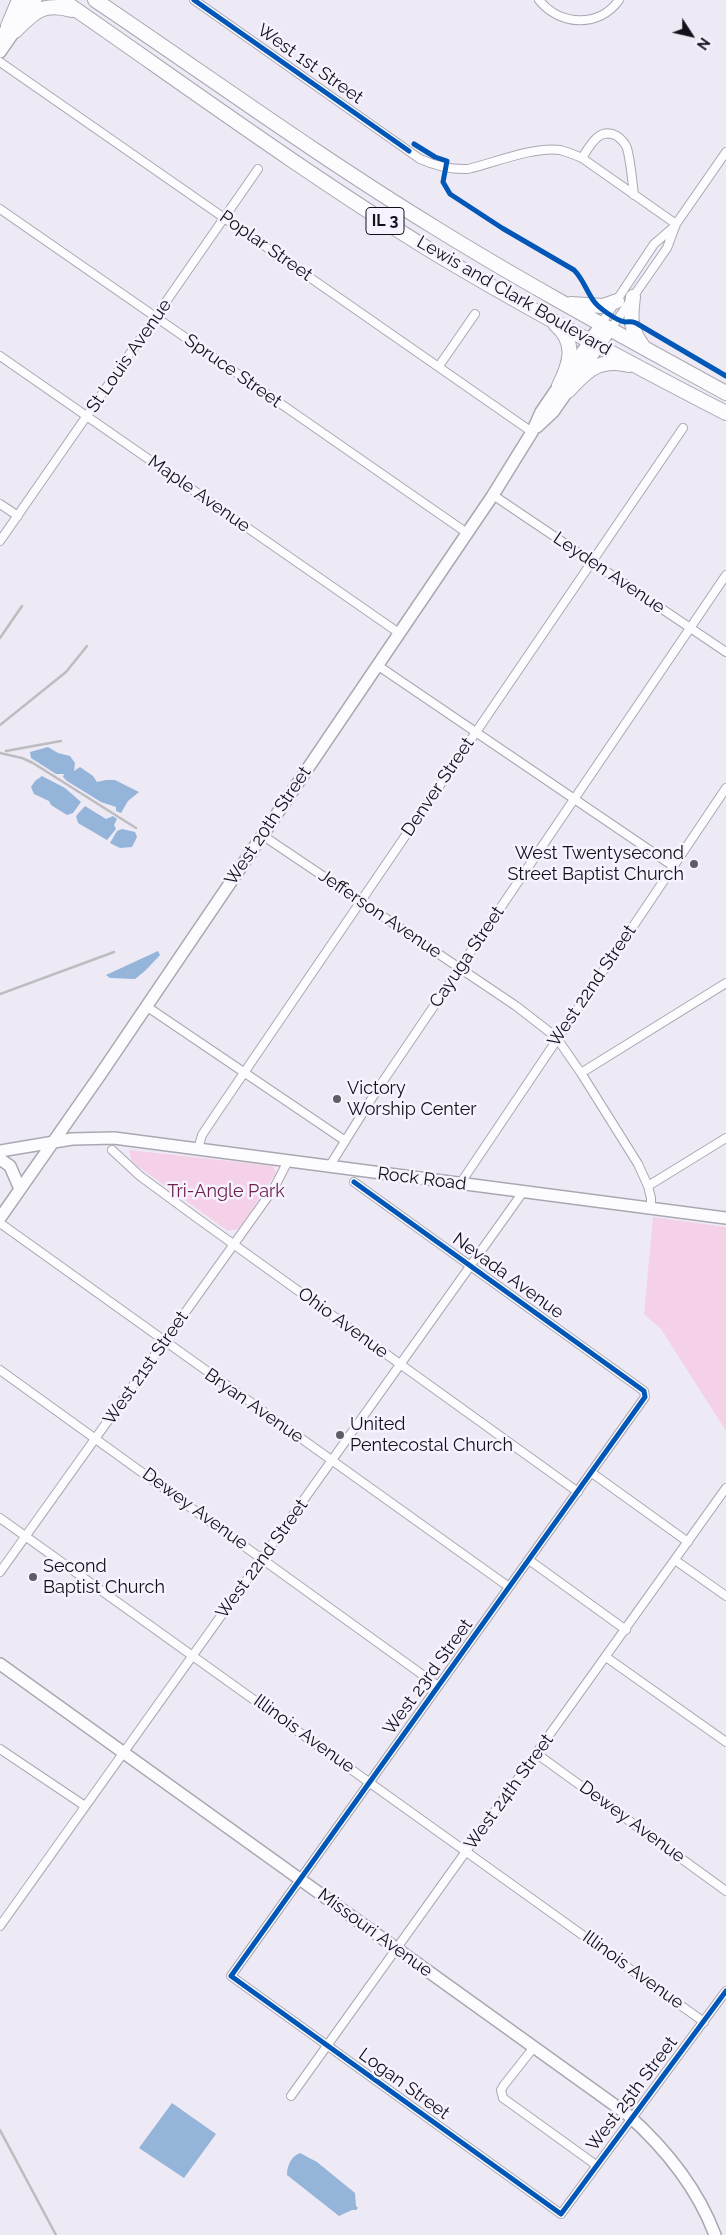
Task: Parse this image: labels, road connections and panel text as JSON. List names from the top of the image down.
{
  "streets": {
    "highway": ["IL 3", "Lewis and Clark Boulevard"],
    "street": [
      "West 1st Street",
      "Poplar Street",
      "St Louis Avenue",
      "Spruce Street",
      "Maple Avenue",
      "Leyden Avenue",
      "Denver Street",
      "West 20th Street",
      "Jefferson Avenue",
      "Cayuga Street",
      "West 22nd Street",
      "Rock Road",
      "Nevada Avenue",
      "Ohio Avenue",
      "West 21st Street",
      "Bryan Avenue",
      "Dewey Avenue",
      "West 23rd Street",
      "Illinois Avenue",
      "West 24th Street",
      "Missouri Avenue",
      "Logan Street",
      "West 25th Street"
    ]
  },
  "crossings": [
    ["West 1st Street", "West 20th Street"],
    ["Poplar Street", "St Louis Avenue"],
    ["Poplar Street", "West 20th Street"],
    ["Lewis and Clark Boulevard", "West 20th Street"],
    ["St Louis Avenue", "Spruce Street"],
    ["St Louis Avenue", "Maple Avenue"],
    ["Spruce Street", "West 20th Street"],
    ["Maple Avenue", "West 20th Street"],
    ["Leyden Avenue", "Denver Street"],
    ["Leyden Avenue", "West 20th Street"],
    ["Leyden Avenue", "Cayuga Street"],
    ["Denver Street", "Jefferson Avenue"],
    ["Denver Street", "Rock Road"],
    ["West 20th Street", "Jefferson Avenue"],
    ["West 20th Street", "Rock Road"],
    ["Jefferson Avenue", "Cayuga Street"],
    ["Jefferson Avenue", "West 22nd Street"],
    ["Jefferson Avenue", "Rock Road"],
    ["Cayuga Street", "Rock Road"],
    ["West 22nd Street", "Rock Road"],
    ["West 22nd Street", "Nevada Avenue"],
    ["West 22nd Street", "Ohio Avenue"],
    ["West 22nd Street", "Bryan Avenue"],
    ["West 22nd Street", "Dewey Avenue"],
    ["West 22nd Street", "Illinois Avenue"],
    ["West 22nd Street", "Missouri Avenue"],
    ["Rock Road", "West 21st Street"],
    ["Nevada Avenue", "West 23rd Street"],
    ["Ohio Avenue", "West 21st Street"],
    ["Ohio Avenue", "West 23rd Street"],
    ["West 21st Street", "Bryan Avenue"],
    ["West 21st Street", "Dewey Avenue"],
    ["West 21st Street", "Illinois Avenue"],
    ["Bryan Avenue", "West 23rd Street"],
    ["Dewey Avenue", "West 23rd Street"],
    ["Dewey Avenue", "West 24th Street"],
    ["West 23rd Street", "Illinois Avenue"],
    ["West 23rd Street", "Missouri Avenue"],
    ["West 23rd Street", "Logan Street"],
    ["Illinois Avenue", "West 24th Street"],
    ["Illinois Avenue", "West 25th Street"],
    ["West 24th Street", "Missouri Avenue"],
    ["West 24th Street", "Logan Street"],
    ["Missouri Avenue", "West 25th Street"],
    ["Logan Street", "West 25th Street"]
  ],
  "parks": ["Tri-Angle Park"],
  "places": [
    "West Twentysecond Street Baptist Church",
    "Victory Worship Center",
    "United Pentecostal Church",
    "Second Baptist Church"
  ],
  "north": "bottom right"
}
